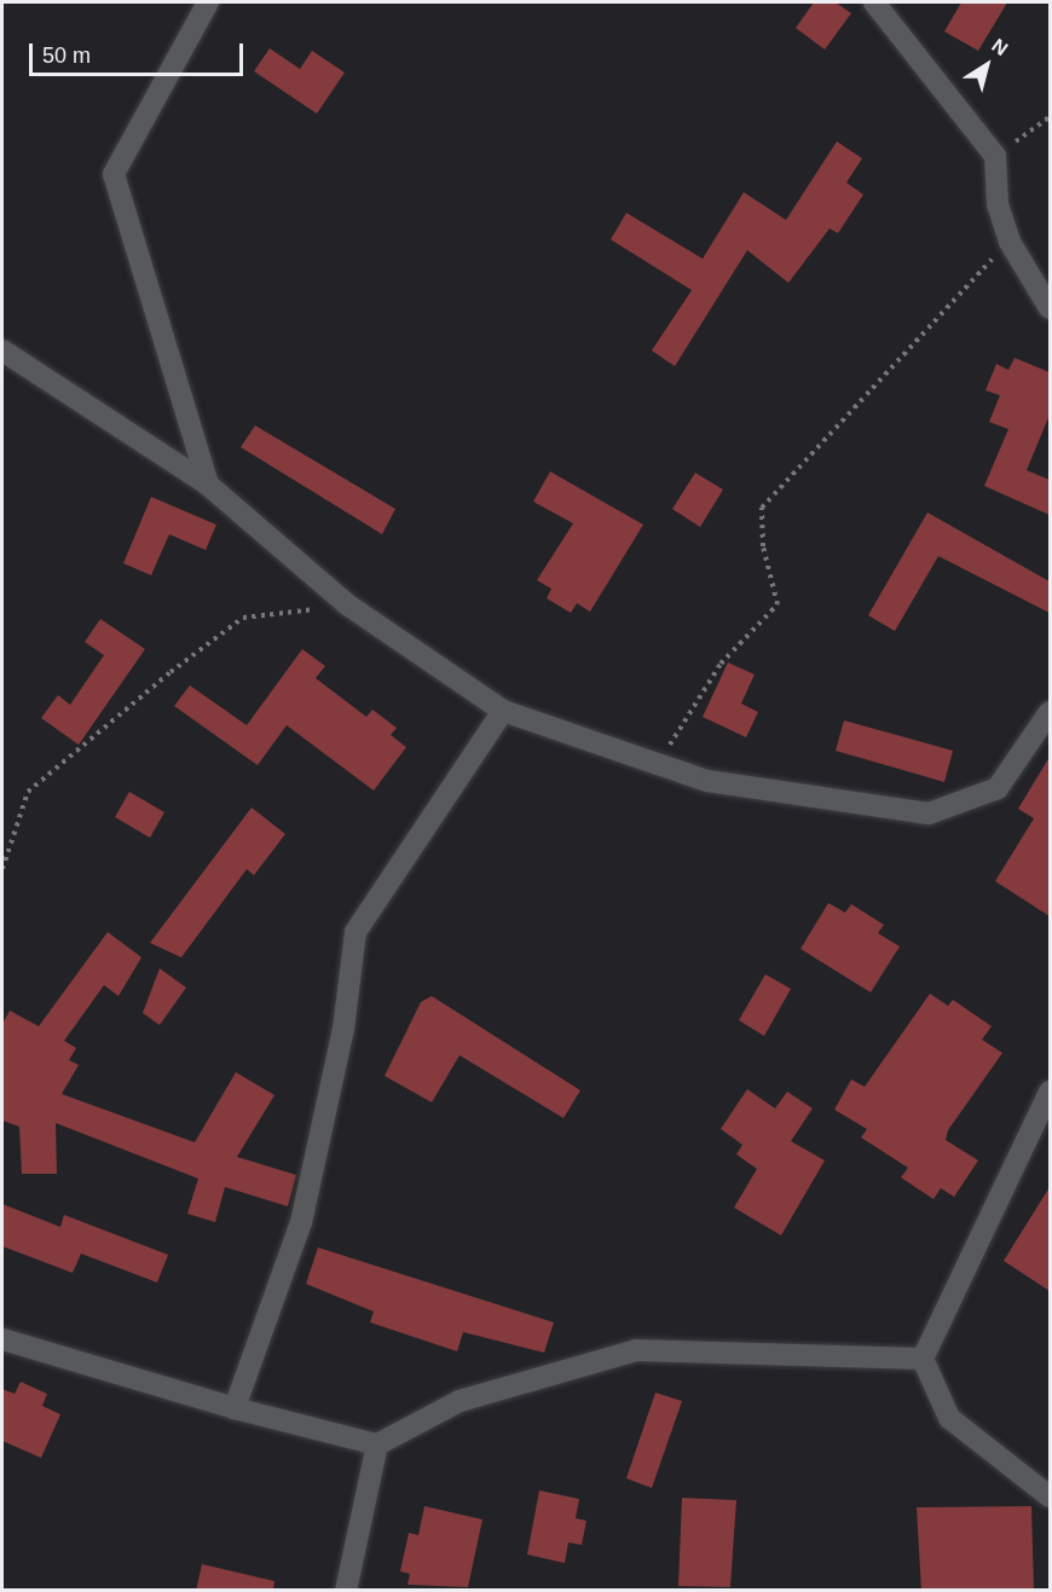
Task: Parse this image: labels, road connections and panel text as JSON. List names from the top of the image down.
{
  "scale_bar": "50 m",
  "north": "top right"
}
